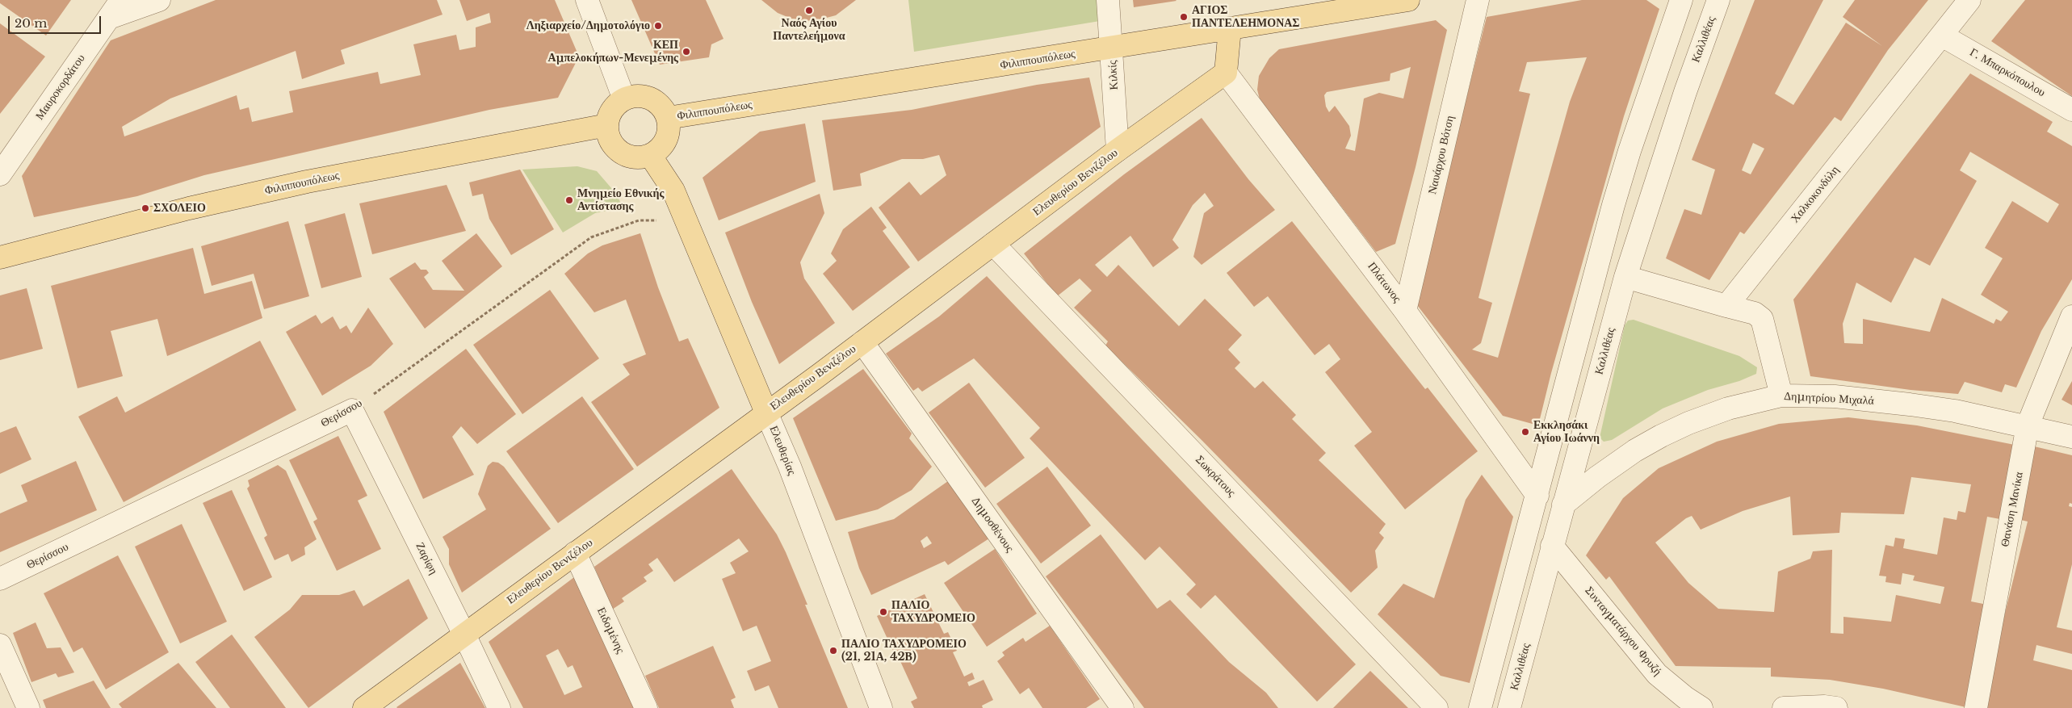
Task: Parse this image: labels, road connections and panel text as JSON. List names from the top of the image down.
{
  "streets": {
    "main road": ["Φιλιππουπόλεως", "Ελευθερίου Βενιζέλου", "Ελευθερίας"],
    "street": [
      "Καλλιθέας",
      "Γ. Μπαρκόπουλου",
      "Κιλκίς",
      "Μαυροκορδάτου",
      "Ναυάρχου Βότση",
      "Χαλκοκονδύλη",
      "Πλάτωνος",
      "Δημητρίου Μιχαλά",
      "Θερίσσου",
      "Σωκράτους",
      "Θανάση Μανίκα",
      "Δημοσθένους",
      "Ζαρίφη",
      "Ειδομένης",
      "Συνταγματάρχου Φρυζή"
    ]
  },
  "crossings": [
    ["Καλλιθέας", "Δημητρίου Μιχαλά"],
    ["Καλλιθέας", "Συνταγματάρχου Φρυζή"],
    ["Φιλιππουπόλεως", "Κιλκίς"],
    ["Φιλιππουπόλεως", "Ελευθερίας"],
    ["Γ. Μπαρκόπουλου", "Χαλκοκονδύλη"],
    ["Κιλκίς", "Ελευθερίου Βενιζέλου"],
    ["Ναυάρχου Βότση", "Πλάτωνος"],
    ["Ελευθερίου Βενιζέλου", "Πλάτωνος"],
    ["Ελευθερίου Βενιζέλου", "Ελευθερίας"],
    ["Ελευθερίου Βενιζέλου", "Σωκράτους"],
    ["Ελευθερίου Βενιζέλου", "Δημοσθένους"],
    ["Ελευθερίου Βενιζέλου", "Ζαρίφη"],
    ["Ελευθερίου Βενιζέλου", "Ειδομένης"],
    ["Δημητρίου Μιχαλά", "Θανάση Μανίκα"],
    ["Θερίσσου", "Ελευθερίας"],
    ["Θερίσσου", "Ζαρίφη"]
  ],
  "places": [
    "Ναός Αγίου Παντελεήμονα",
    "ΑΓΙΟΣ ΠΑΝΤΕΛΕΗΜΟΝΑΣ",
    "Ληξιαρχείο/Δημοτολόγιο",
    "ΚΕΠ Αμπελοκήπων-Μενεμένης",
    "Μνημείο Εθνικής Αντίστασης",
    "ΣΧΟΛΕΙΟ",
    "Εκκλησάκι Αγίου Ιωάννη",
    "ΠΑΛΙΟ ΤΑΧΥΔΡΟΜΕΙΟ",
    "ΠΑΛΙΟ ΤΑΧΥΔΡΟΜΕΙΟ (21, 21Α, 42Β)"
  ],
  "scale_bar": "20 m"
}
